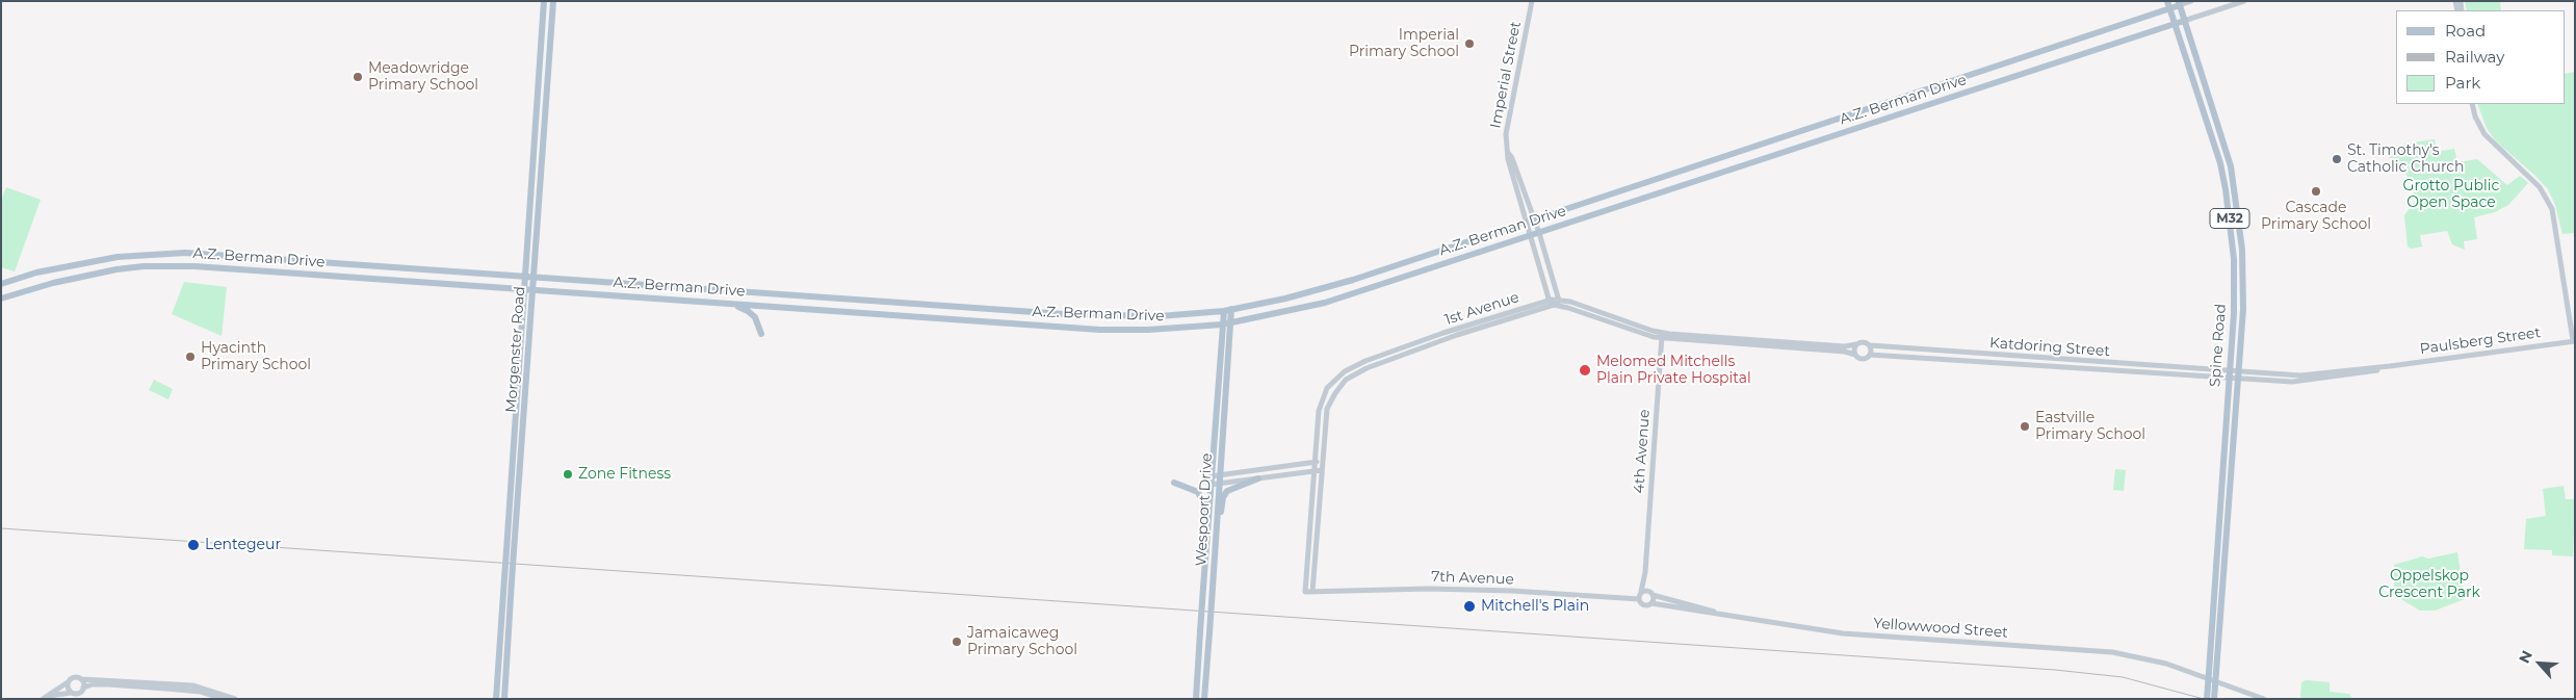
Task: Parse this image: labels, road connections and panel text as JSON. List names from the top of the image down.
{
  "streets": {
    "main road": [
      "A.Z. Berman Drive",
      "M32",
      "Spine Road",
      "Morgenster Road",
      "Wespoort Drive"
    ],
    "street": [
      "Imperial Street",
      "1st Avenue",
      "Paulsberg Street",
      "Katdoring Street",
      "4th Avenue",
      "7th Avenue",
      "Yellowwood Street"
    ]
  },
  "crossings": [
    ["Imperial Street", "A.Z. Berman Drive"],
    ["A.Z. Berman Drive", "Spine Road"],
    ["A.Z. Berman Drive", "Morgenster Road"],
    ["A.Z. Berman Drive", "Wespoort Drive"],
    ["1st Avenue", "Katdoring Street"],
    ["1st Avenue", "4th Avenue"],
    ["1st Avenue", "7th Avenue"],
    ["Paulsberg Street", "Spine Road"],
    ["Paulsberg Street", "Katdoring Street"],
    ["Spine Road", "Katdoring Street"],
    ["4th Avenue", "7th Avenue"]
  ],
  "parks": ["Grotto Public Open Space", "Oppelskop Crescent Park"],
  "places": [
    "Imperial Primary School",
    "Meadowridge Primary School",
    "St. Timothy's Catholic Church",
    "Cascade Primary School",
    "Hyacinth Primary School",
    "Melomed Mitchells Plain Private Hospital",
    "Eastville Primary School",
    "Zone Fitness",
    "Lentegeur",
    "Mitchell's Plain",
    "Jamaicaweg Primary School"
  ],
  "legend": ["Road", "Railway", "Park"],
  "north": "top left"
}
